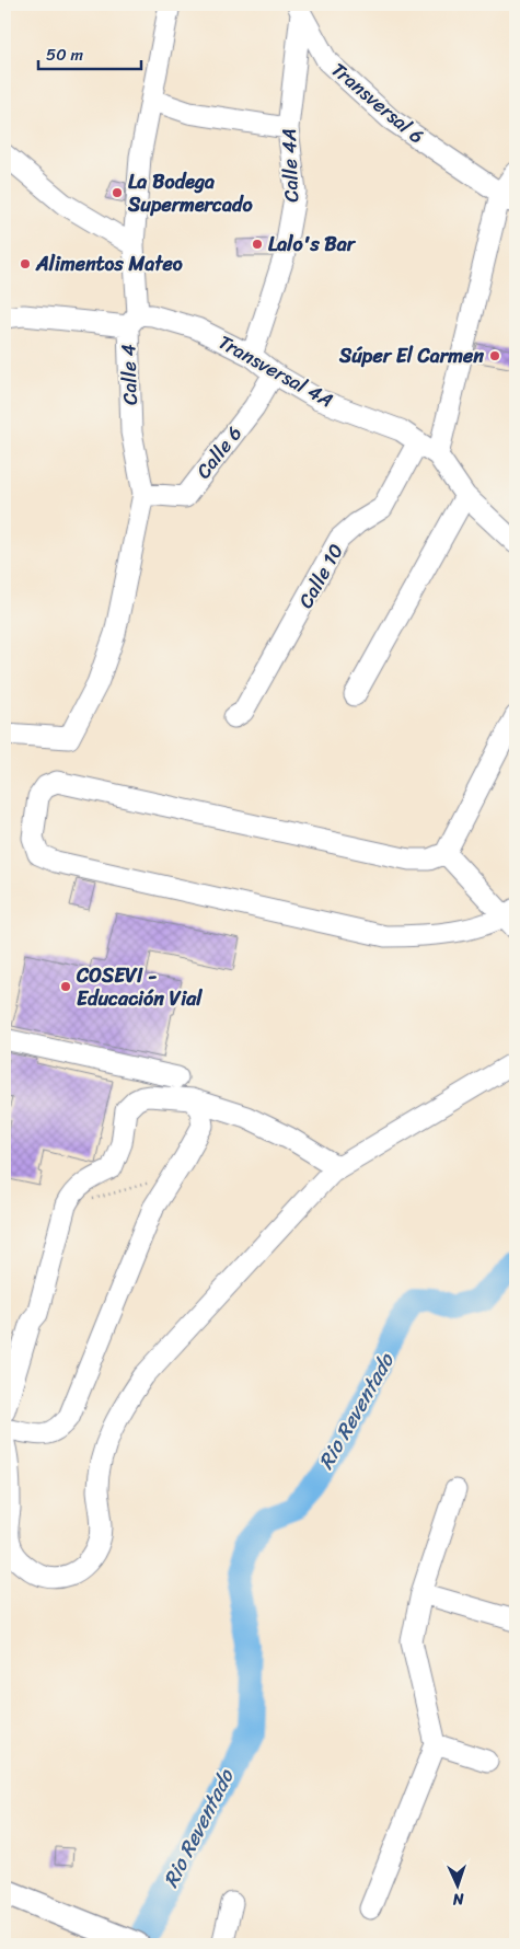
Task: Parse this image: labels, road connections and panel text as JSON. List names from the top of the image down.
{
  "streets": {
    "street": [
      "Transversal 6",
      "Calle 4A",
      "Transversal 4A",
      "Calle 4",
      "Calle 6",
      "Calle 10"
    ]
  },
  "crossings": [
    ["Transversal 6", "Calle 4A"],
    ["Calle 4A", "Transversal 4A"],
    ["Transversal 4A", "Calle 4"],
    ["Transversal 4A", "Calle 6"],
    ["Transversal 4A", "Calle 10"],
    ["Calle 4", "Calle 6"]
  ],
  "water": ["Rio Reventado"],
  "places": [
    "La Bodega Supermercado",
    "Lalo's Bar",
    "Alimentos Mateo",
    "Súper El Carmen",
    "COSEVI - Educación Vial"
  ],
  "scale_bar": "50 m",
  "north": "bottom"
}
